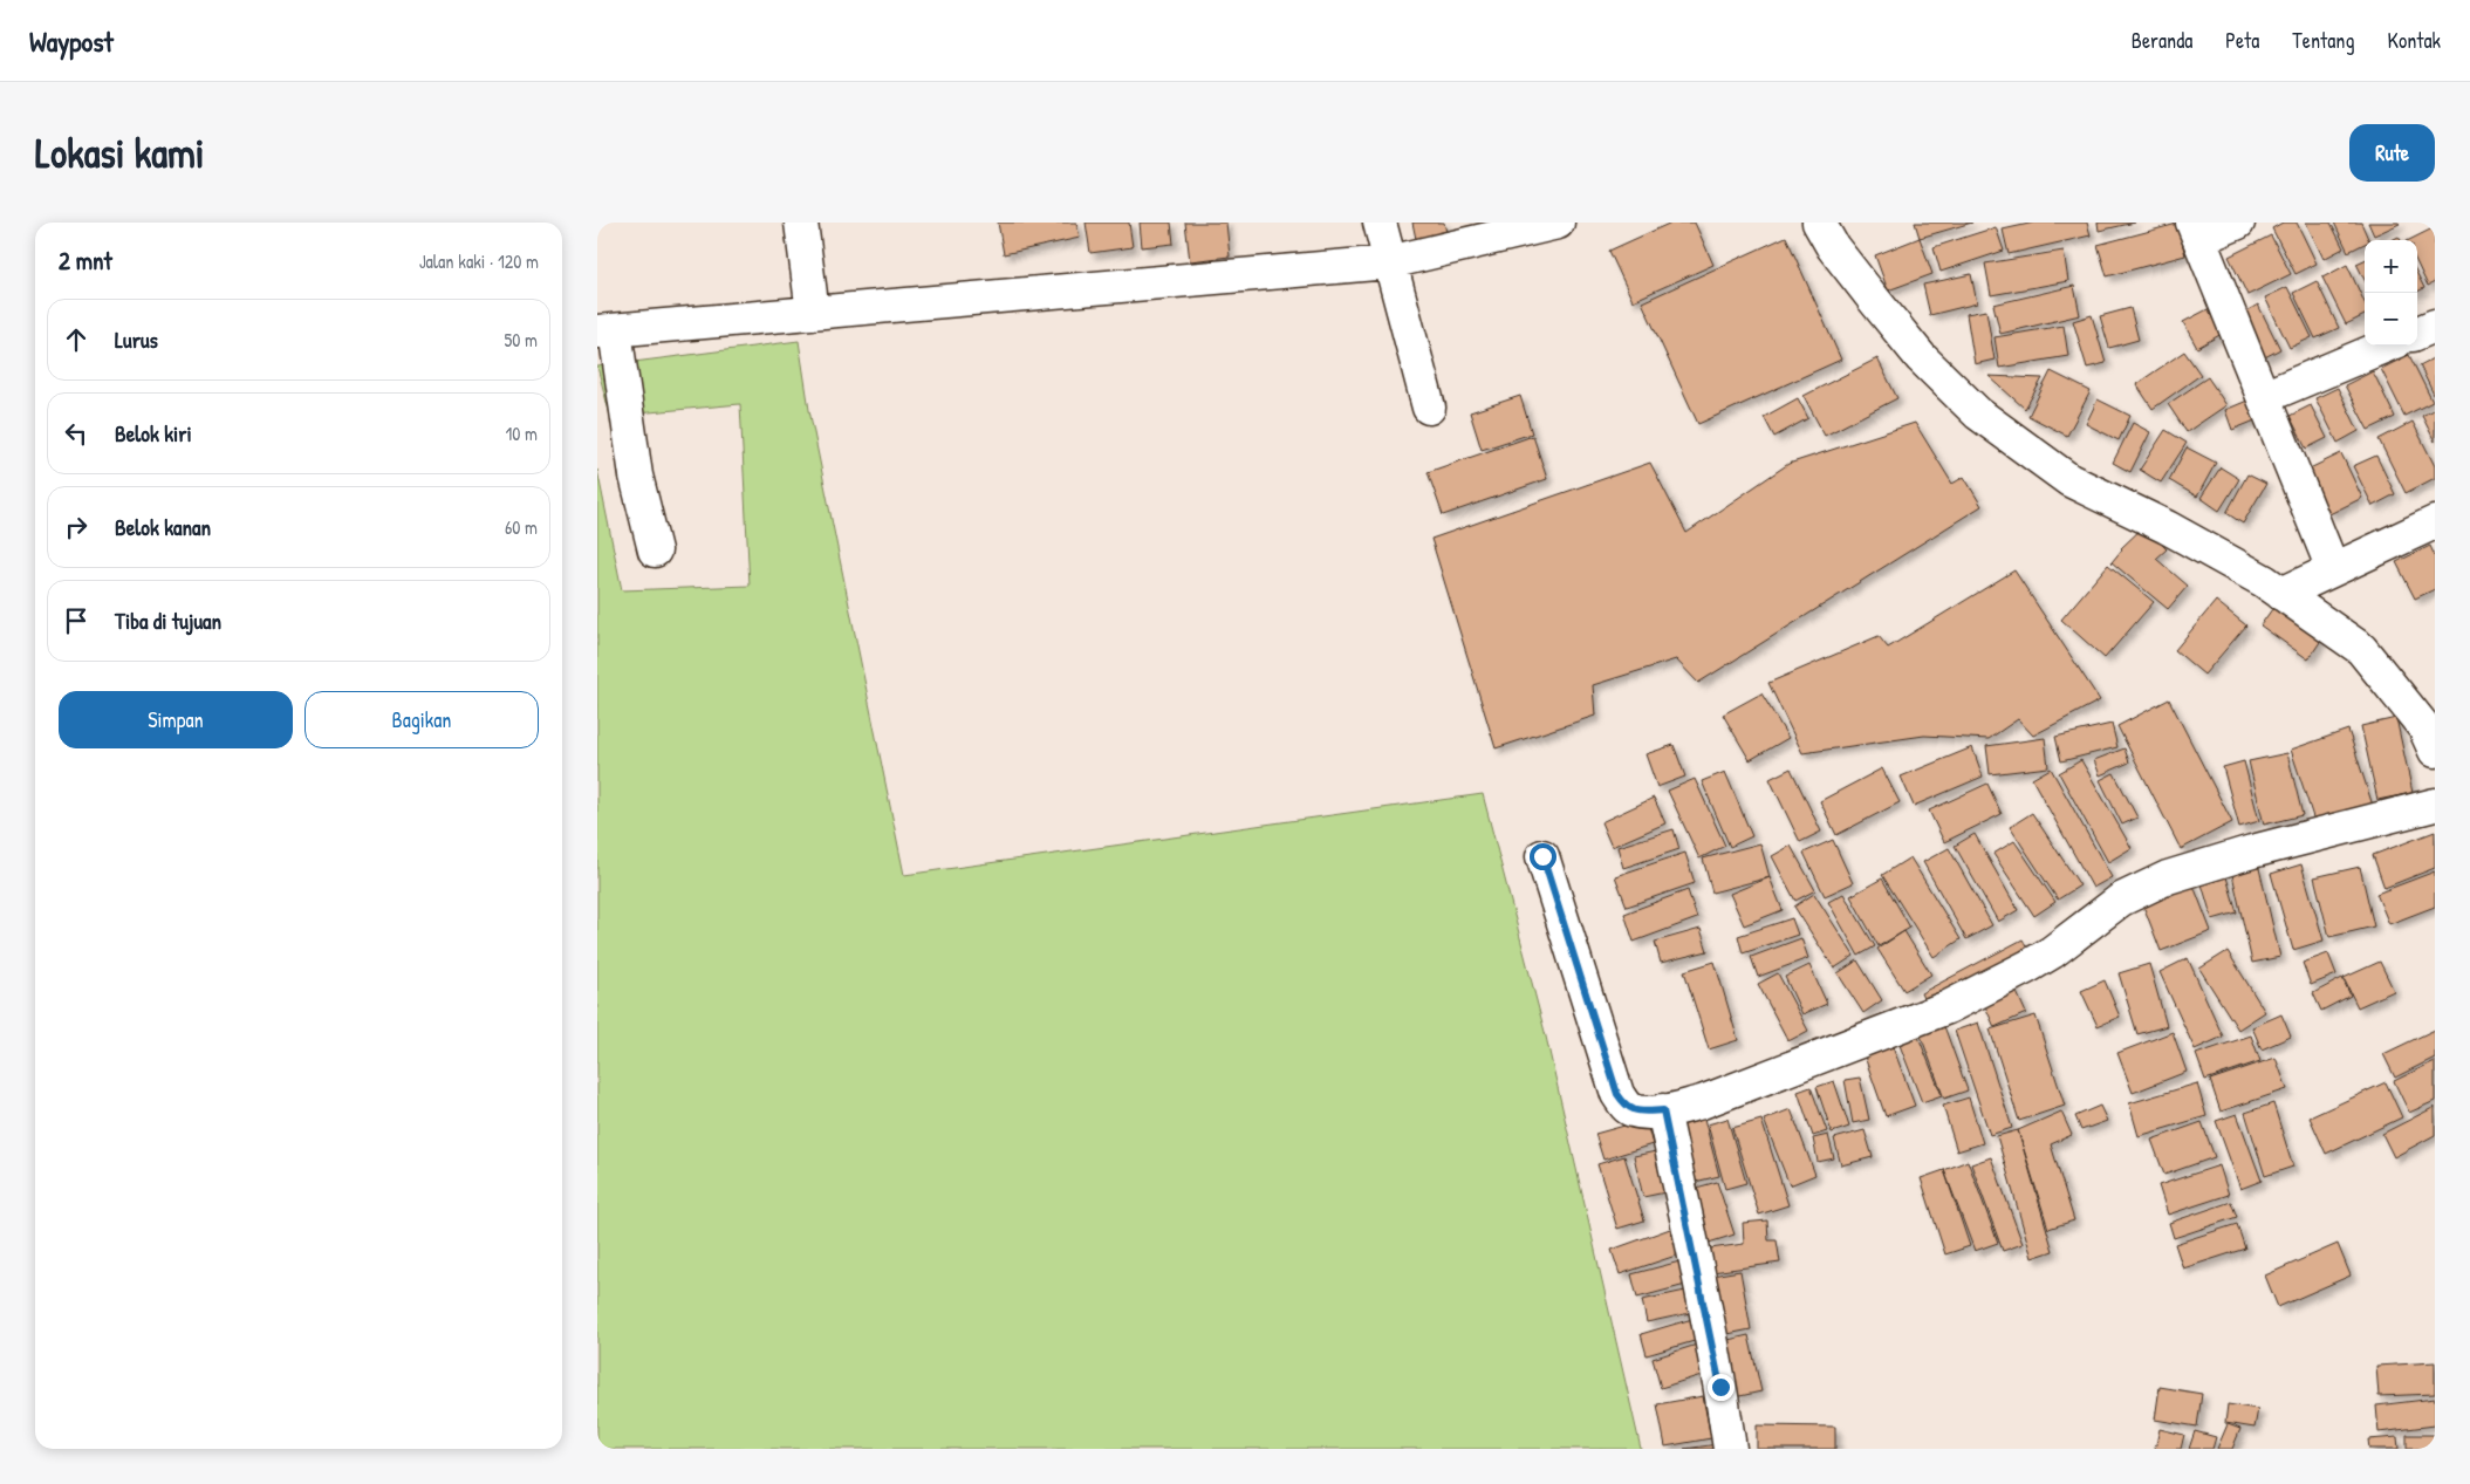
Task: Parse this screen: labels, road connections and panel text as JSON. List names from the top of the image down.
{
  "page": {
    "header": "Waypost",
    "nav": [
      "Beranda",
      "Peta",
      "Tentang",
      "Kontak"
    ],
    "buttons": [
      "Rute",
      ["Simpan", "Bagikan"]
    ],
    "title": "Lokasi kami",
    "heading": ["2 mnt", "Jalan kaki · 120 m"],
    "map_buttons": ["+", "−"],
    "list": [
      ["Lurus", "50 m"],
      ["Belok kiri", "10 m"],
      ["Belok kanan", "60 m"],
      "Tiba di tujuan"
    ]
  }
}
